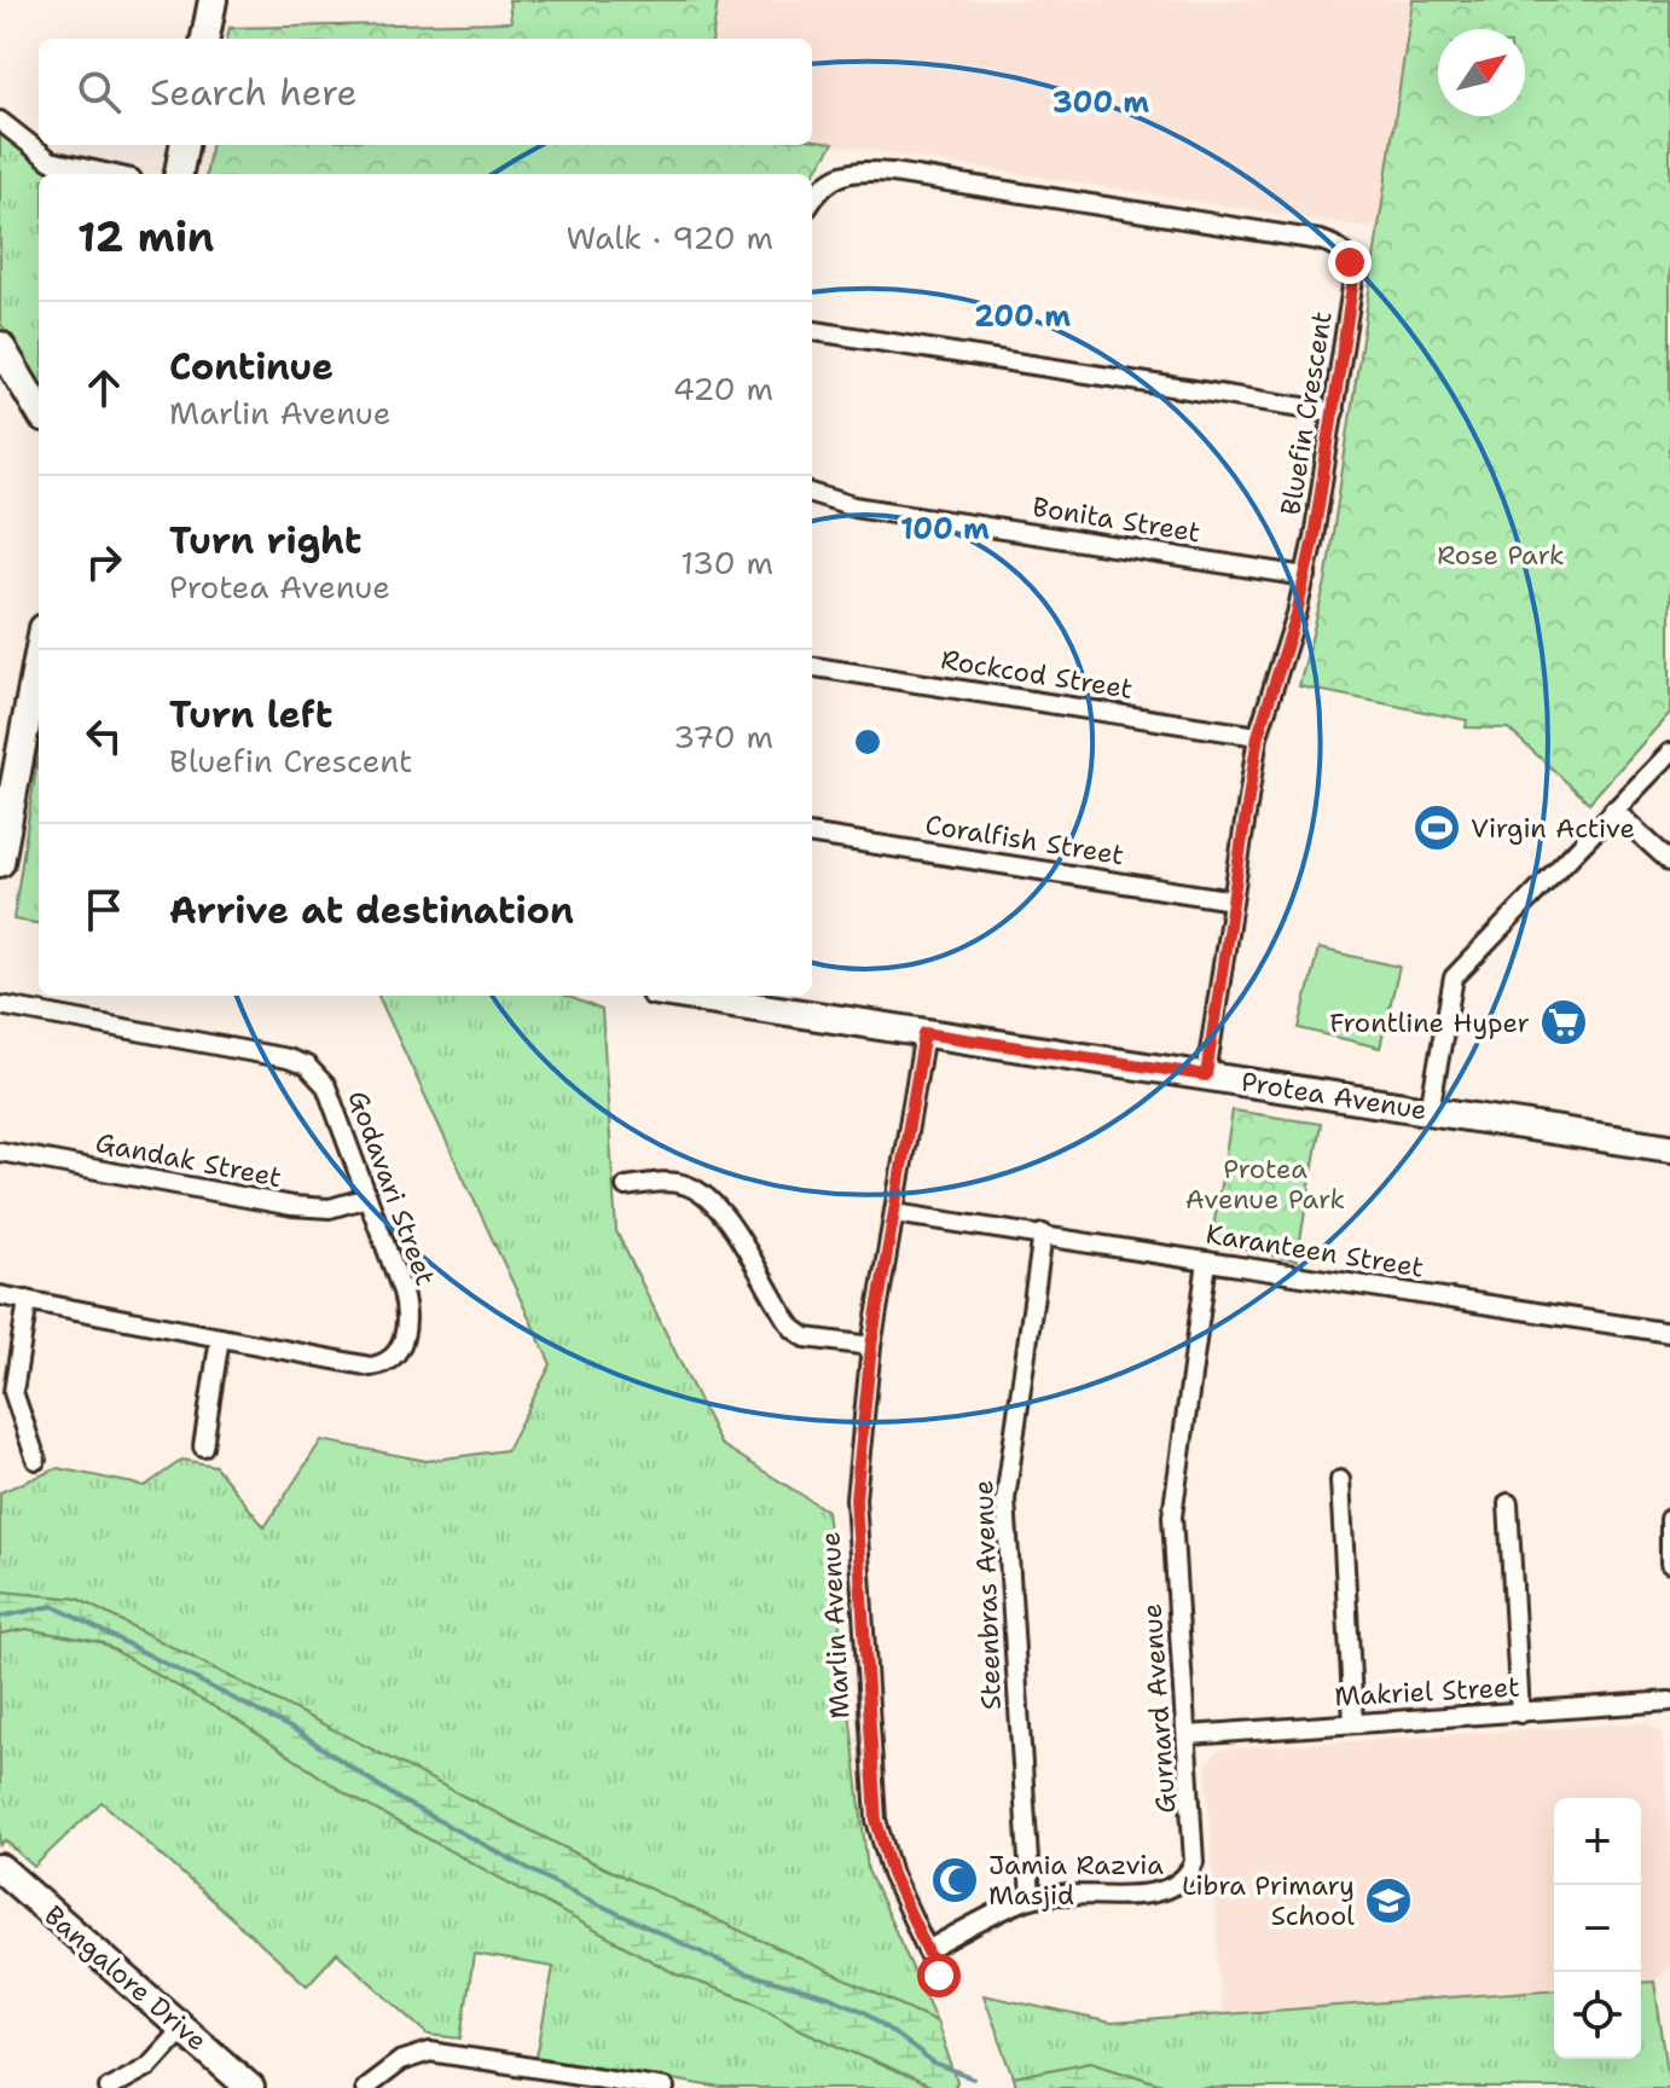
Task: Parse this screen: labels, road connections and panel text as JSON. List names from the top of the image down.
{
  "streets": {
    "street": [
      "Bluefin Crescent",
      "Bonita Street",
      "Rockcod Street",
      "Coralfish Street",
      "Protea Avenue",
      "Gandak Street",
      "Godavari Street",
      "Karanteen Street",
      "Steenbras Avenue",
      "Marlin Avenue",
      "Makriel Street",
      "Gurnard Avenue",
      "Bangalore Drive"
    ]
  },
  "crossings": [
    ["Bluefin Crescent", "Bonita Street"],
    ["Bluefin Crescent", "Rockcod Street"],
    ["Bluefin Crescent", "Coralfish Street"],
    ["Bluefin Crescent", "Protea Avenue"],
    ["Protea Avenue", "Marlin Avenue"],
    ["Gandak Street", "Godavari Street"],
    ["Karanteen Street", "Steenbras Avenue"],
    ["Karanteen Street", "Marlin Avenue"],
    ["Karanteen Street", "Gurnard Avenue"],
    ["Steenbras Avenue", "Gurnard Avenue"],
    ["Marlin Avenue", "Gurnard Avenue"],
    ["Makriel Street", "Gurnard Avenue"]
  ],
  "parks": ["Rose Park", "Protea Avenue Park"],
  "places": {
    "sports": ["Virgin Active"],
    "supermarket": ["Frontline Hyper"],
    "mosque": ["Jamia Razvia Masjid"],
    "school or university": ["Libra Primary School"]
  },
  "north": "top right",
  "page": {
    "search": "Search here",
    "heading": ["12 min", "Walk · 920 m"],
    "list": [
      ["Continue", "Marlin Avenue", "420 m"],
      ["Turn right", "Protea Avenue", "130 m"],
      ["Turn left", "Bluefin Crescent", "370 m"],
      "Arrive at destination"
    ],
    "map_buttons": ["+", "−"]
  },
  "rings": ["300 m", "200 m", "100 m"]
}
